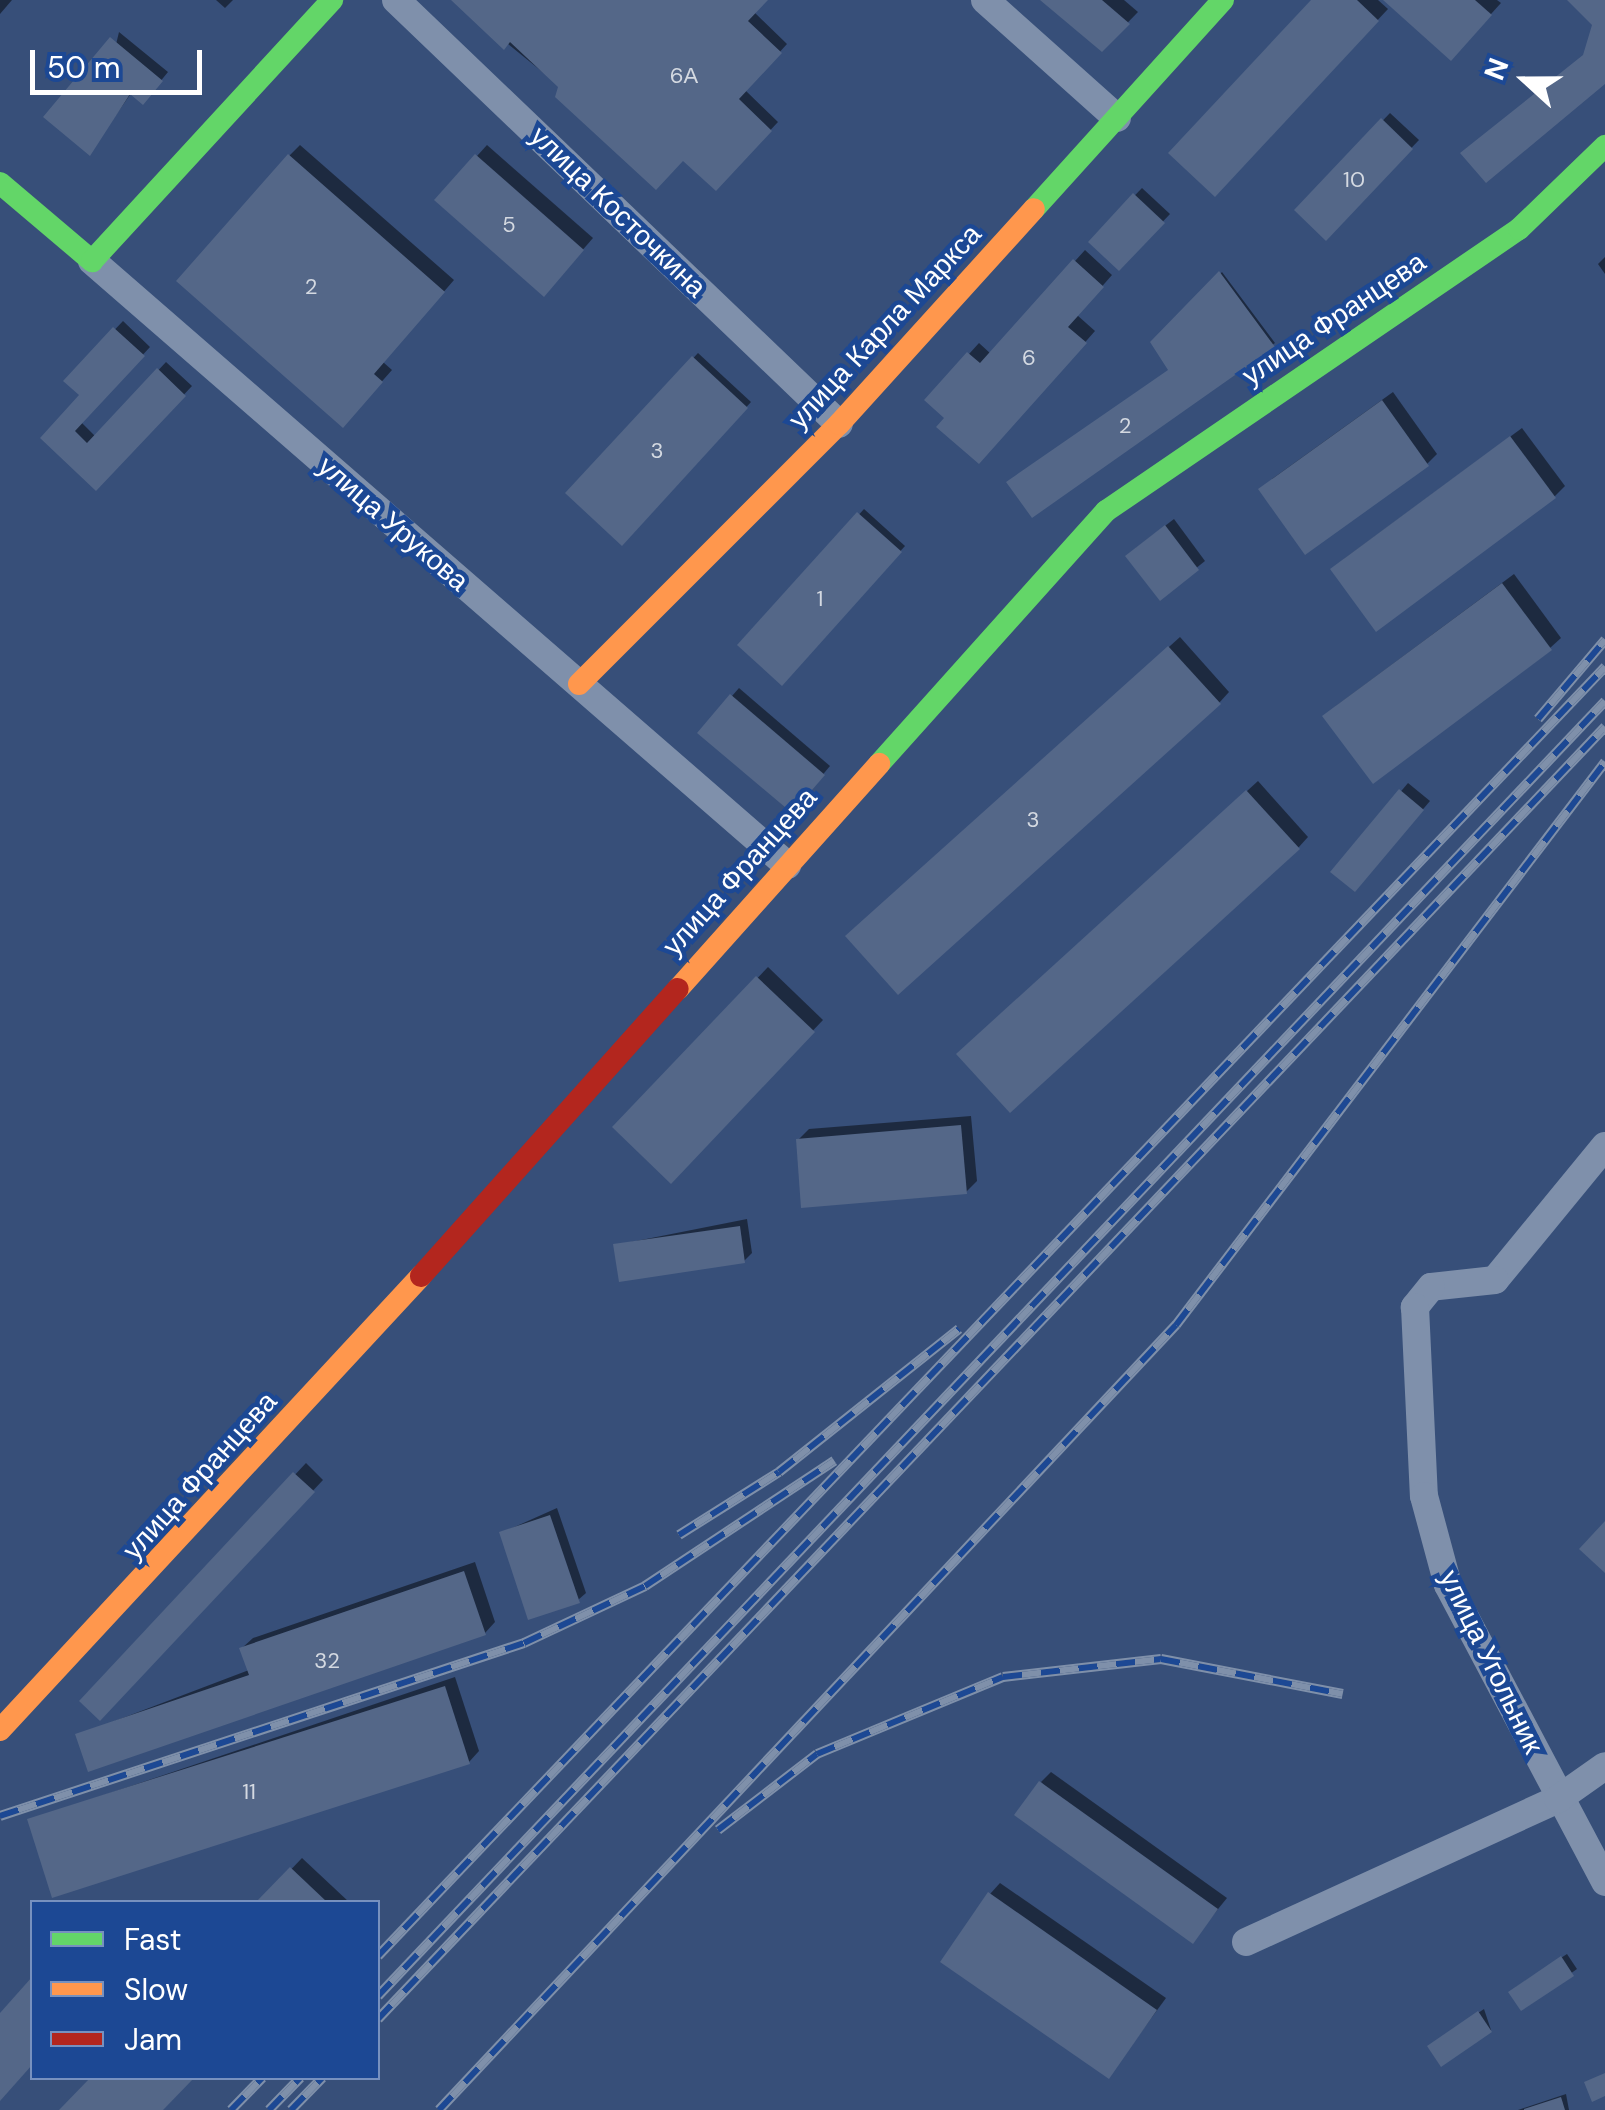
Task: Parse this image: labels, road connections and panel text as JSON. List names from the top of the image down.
{
  "streets": {
    "street": [
      "улица Косточкина",
      "улица Францева",
      "улица Карла Маркса",
      "улица Урукова",
      "улица Угольник"
    ]
  },
  "crossings": [
    ["улица Косточкина", "улица Карла Маркса"],
    ["улица Францева", "улица Урукова"],
    ["улица Карла Маркса", "улица Урукова"]
  ],
  "house_numbers": [
    "6А",
    "10",
    "5",
    "2",
    "6",
    "2",
    "3",
    "1",
    "3",
    "32",
    "11"
  ],
  "legend": ["Fast", "Slow", "Jam"],
  "scale_bar": "50 m",
  "north": "left"
}
